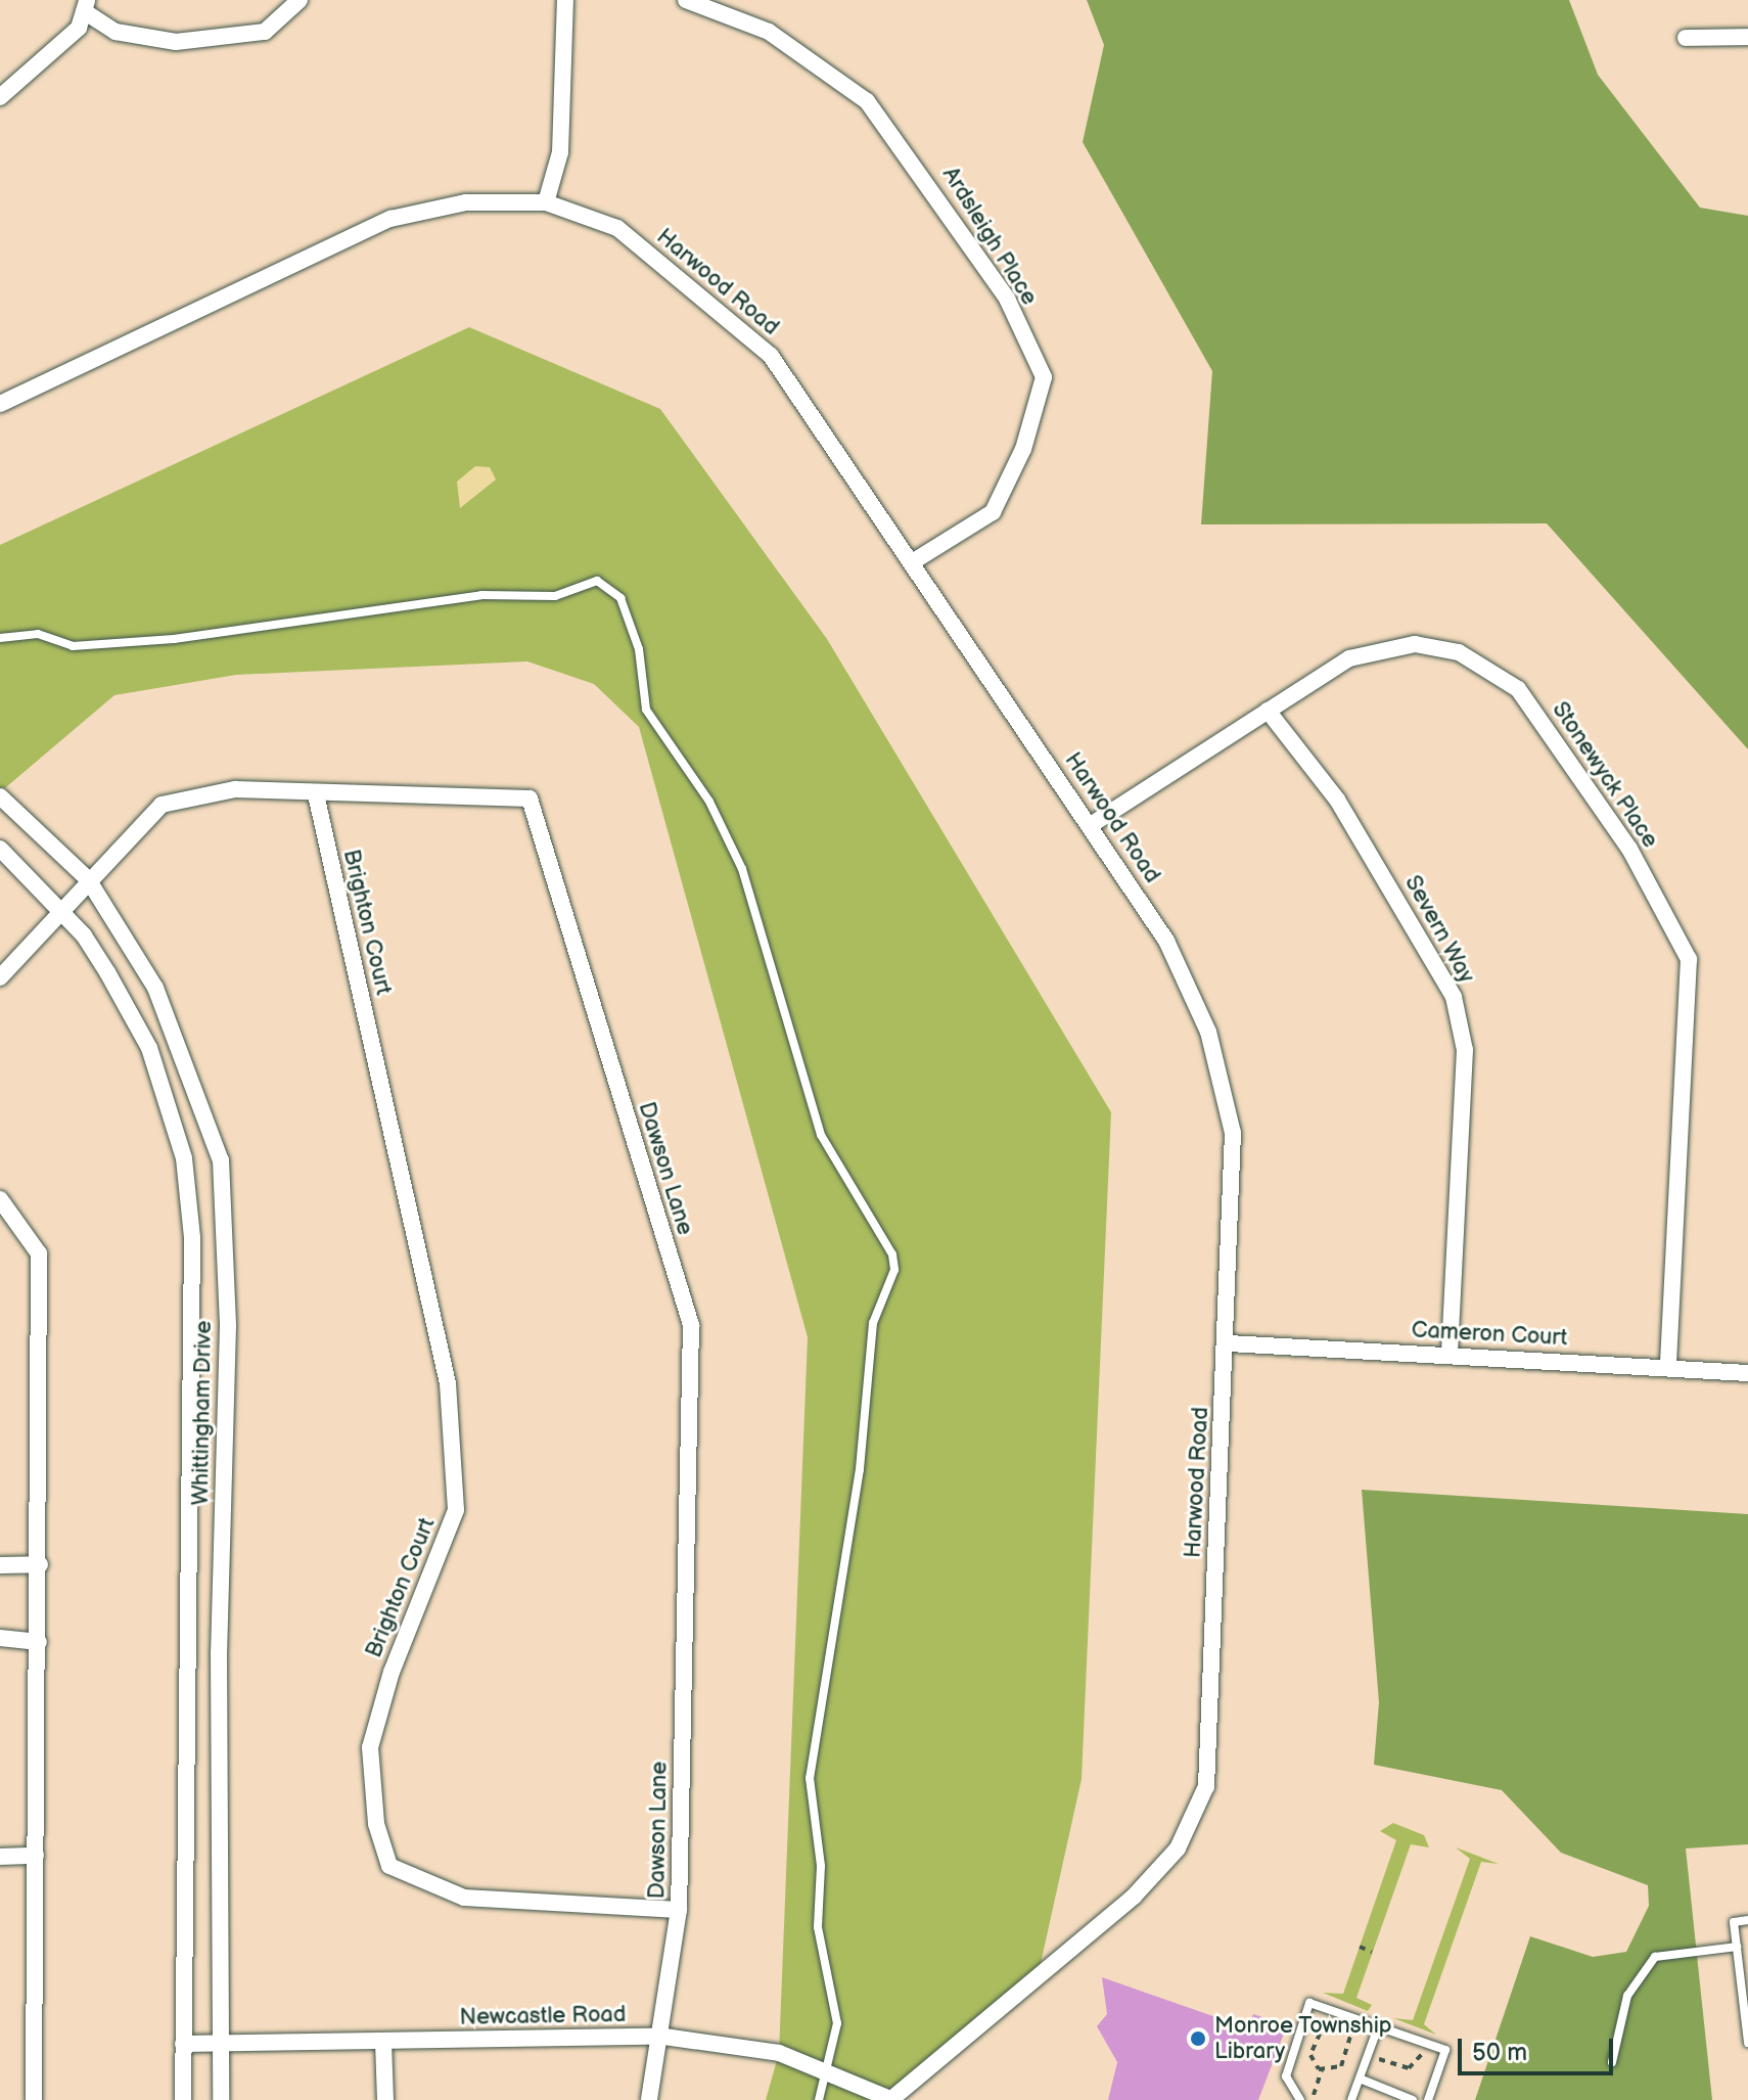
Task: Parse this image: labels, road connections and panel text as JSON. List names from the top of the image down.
{
  "streets": {
    "street": [
      "Ardsleigh Place",
      "Harwood Road",
      "Stonewyck Place",
      "Brighton Court",
      "Severn Way",
      "Dawson Lane",
      "Cameron Court",
      "Whittingham Drive",
      "Newcastle Road"
    ]
  },
  "crossings": [
    ["Ardsleigh Place", "Harwood Road"],
    ["Harwood Road", "Stonewyck Place"],
    ["Harwood Road", "Cameron Court"],
    ["Harwood Road", "Newcastle Road"],
    ["Stonewyck Place", "Severn Way"],
    ["Stonewyck Place", "Cameron Court"],
    ["Brighton Court", "Dawson Lane"],
    ["Severn Way", "Cameron Court"],
    ["Dawson Lane", "Whittingham Drive"],
    ["Dawson Lane", "Newcastle Road"],
    ["Whittingham Drive", "Newcastle Road"]
  ],
  "places": ["Monroe Township Library"],
  "scale_bar": "50 m"
}
